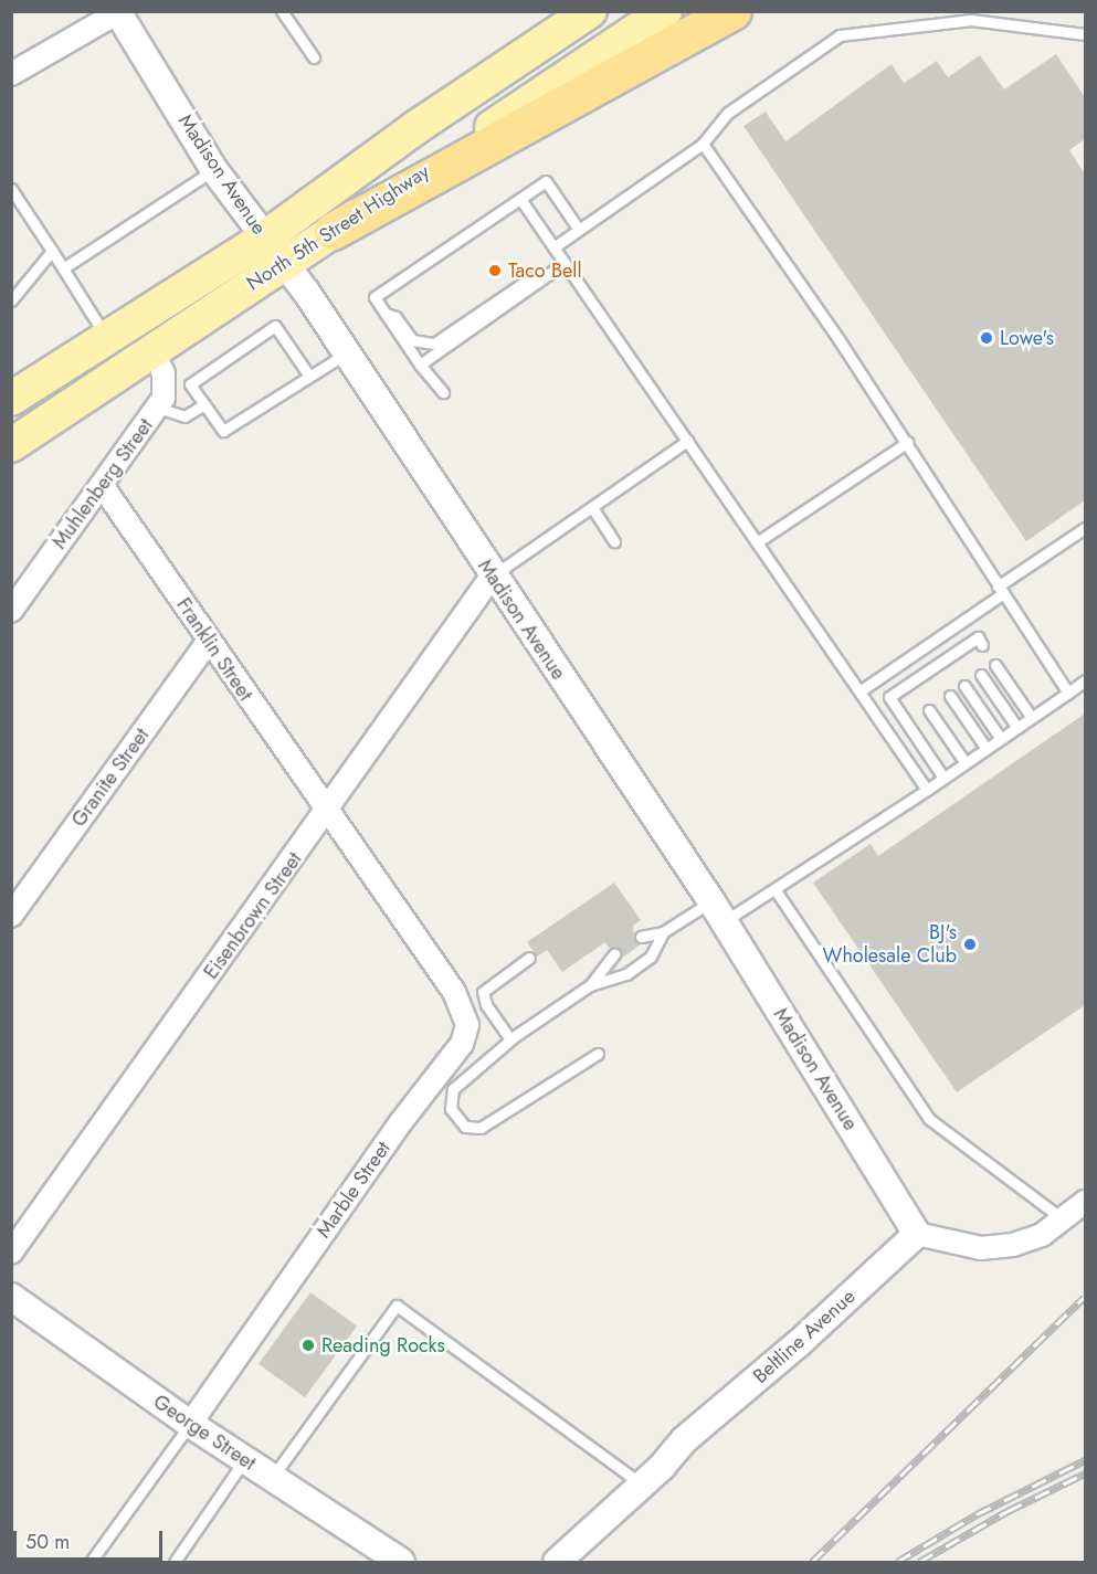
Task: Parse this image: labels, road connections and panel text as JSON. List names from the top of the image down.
{
  "streets": {
    "main road": ["North 5th Street Highway"],
    "street": [
      "Madison Avenue",
      "Muhlenberg Street",
      "Franklin Street",
      "Granite Street",
      "Eisenbrown Street",
      "Marble Street",
      "Beltline Avenue",
      "George Street"
    ]
  },
  "crossings": [
    ["Madison Avenue", "North 5th Street Highway"],
    ["Madison Avenue", "Eisenbrown Street"],
    ["Madison Avenue", "Beltline Avenue"],
    ["North 5th Street Highway", "Muhlenberg Street"],
    ["Muhlenberg Street", "Franklin Street"],
    ["Franklin Street", "Granite Street"],
    ["Franklin Street", "Eisenbrown Street"],
    ["Franklin Street", "Marble Street"],
    ["Eisenbrown Street", "Marble Street"],
    ["Marble Street", "George Street"]
  ],
  "places": [
    "Taco Bell",
    "Lowe's",
    "BJ's Wholesale Club",
    "Reading Rocks"
  ],
  "scale_bar": "50 m"
}
